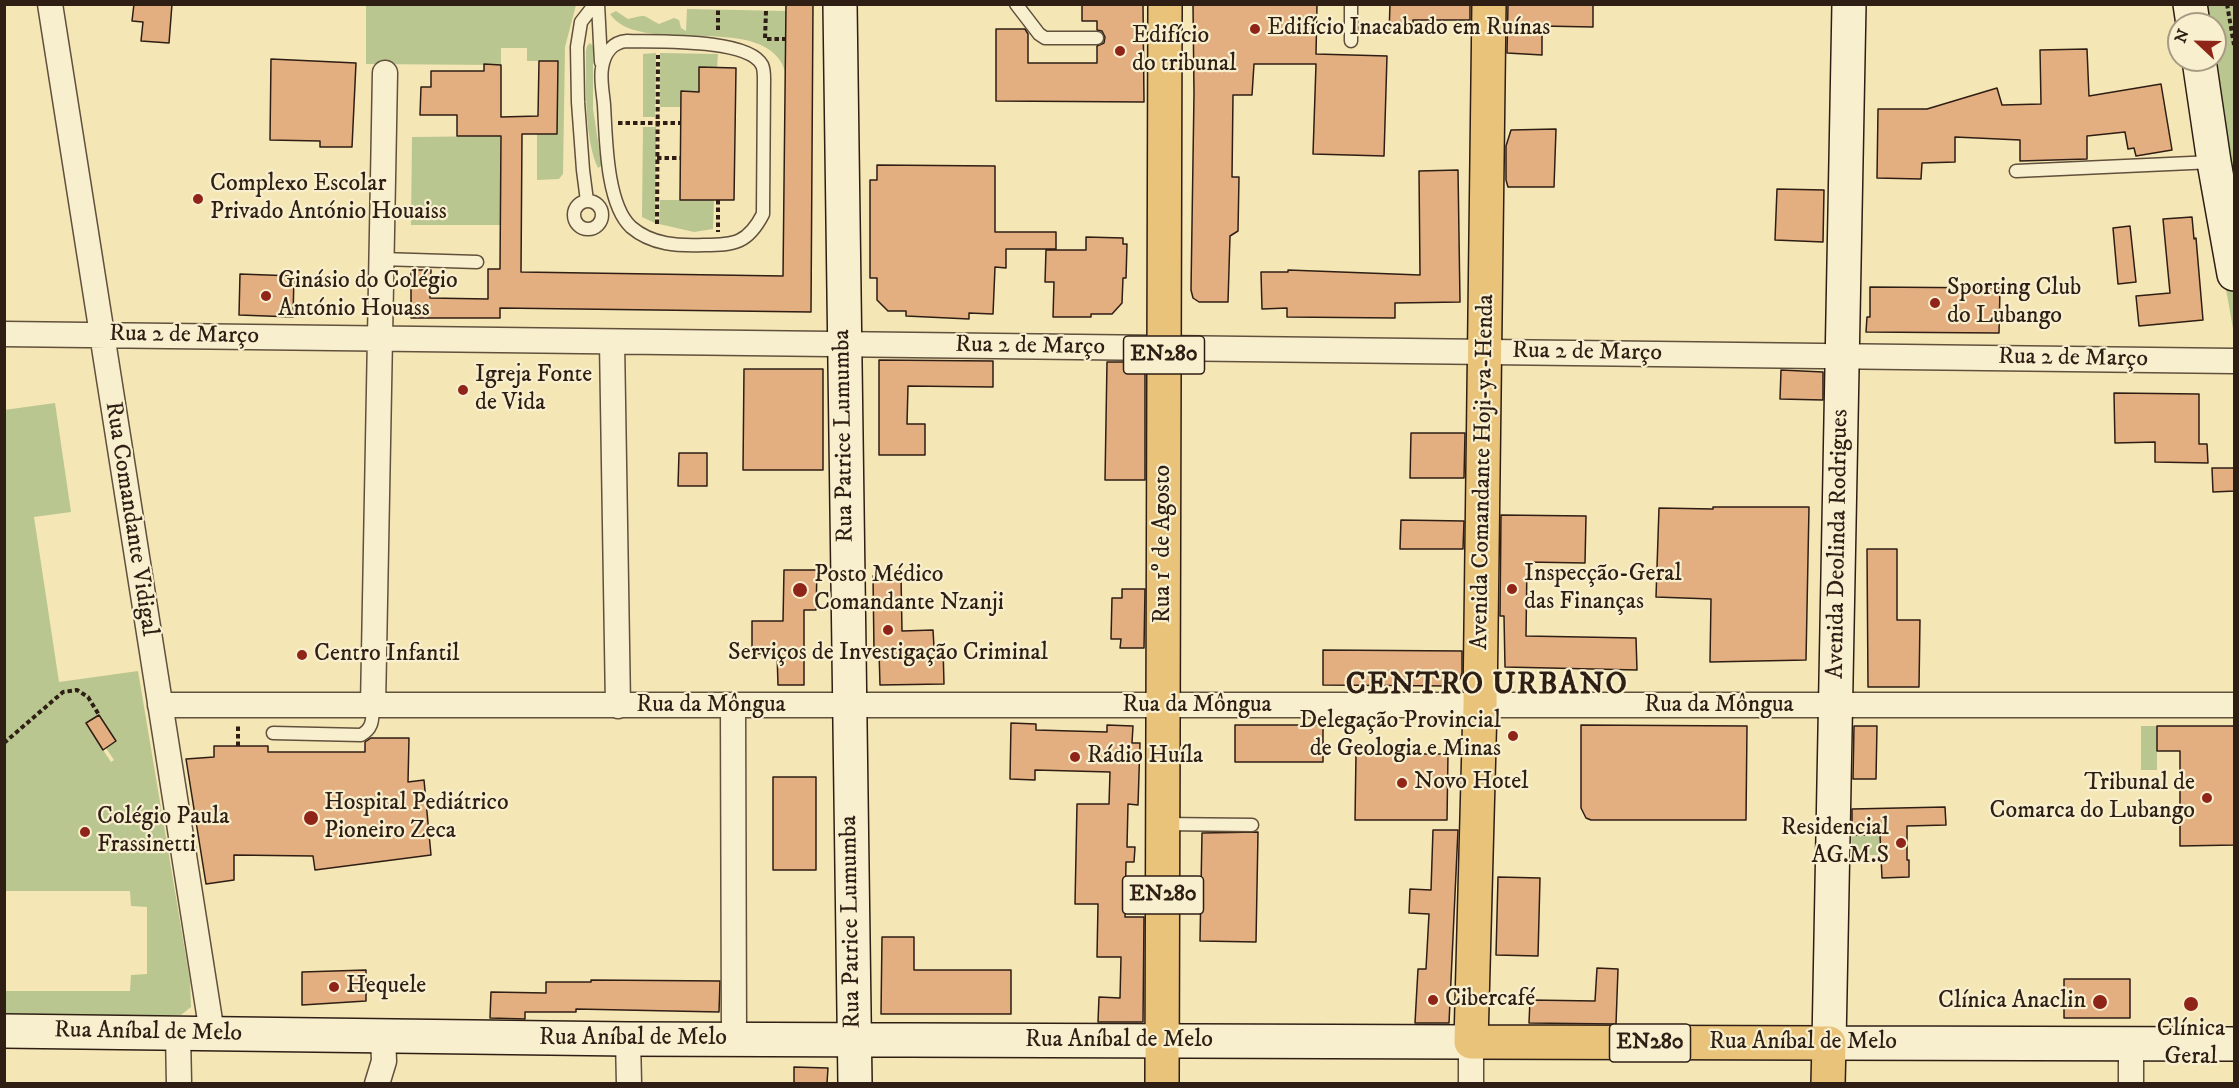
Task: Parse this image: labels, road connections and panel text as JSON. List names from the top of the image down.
{
  "streets": {
    "main road": [
      "EN280",
      "Avenida Comandante Hoji-ya-Henda",
      "Rua 1º de Agosto",
      "Avenida Deolinda Rodrigues",
      "Rua Aníbal de Melo"
    ],
    "street": [
      "Rua 2 de Março",
      "Rua Patrice Lumumba",
      "Rua Comandante Vidigal",
      "Rua da Môngua"
    ]
  },
  "crossings": [
    ["Rua 2 de Março", "Rua Patrice Lumumba"],
    ["Rua 2 de Março", "Avenida Comandante Hoji-ya-Henda"],
    ["Rua 2 de Março", "Rua Comandante Vidigal"],
    ["Rua 2 de Março", "Rua 1º de Agosto"],
    ["Rua 2 de Março", "Avenida Deolinda Rodrigues"],
    ["Rua Patrice Lumumba", "Rua da Môngua"],
    ["Rua Patrice Lumumba", "Rua Aníbal de Melo"],
    ["Avenida Comandante Hoji-ya-Henda", "Rua da Môngua"],
    ["Avenida Comandante Hoji-ya-Henda", "Rua Aníbal de Melo"],
    ["Rua Comandante Vidigal", "Rua da Môngua"],
    ["Rua Comandante Vidigal", "Rua Aníbal de Melo"],
    ["Rua 1º de Agosto", "Rua da Môngua"],
    ["Rua 1º de Agosto", "Rua Aníbal de Melo"],
    ["Avenida Deolinda Rodrigues", "Rua da Môngua"],
    ["Avenida Deolinda Rodrigues", "Rua Aníbal de Melo"]
  ],
  "districts": ["CENTRO URBANO"],
  "places": [
    "Edifício Inacabado em Ruínas",
    "Edifício do tribunal",
    "Complexo Escolar Privado António Houaiss",
    "Ginásio do Colégio António Houass",
    "Sporting Club do Lubango",
    "Igreja Fonte de Vida",
    "Inspecção-Geral das Finanças",
    "Posto Médico Comandante Nzanji",
    "Serviços de Investigação Criminal",
    "Centro Infantil",
    "Delegação Provincial de Geologia e Minas",
    "Rádio Huíla",
    "Novo Hotel",
    "Tribunal de Comarca do Lubango",
    "Hospital Pediátrico Pioneiro Zeca",
    "Colégio Paula Frassinetti",
    "Residencial AG.M.S",
    "Hequele",
    "Cibercafé",
    "Clínica Anaclin",
    "Clínica Geral"
  ],
  "north": "left"
}
